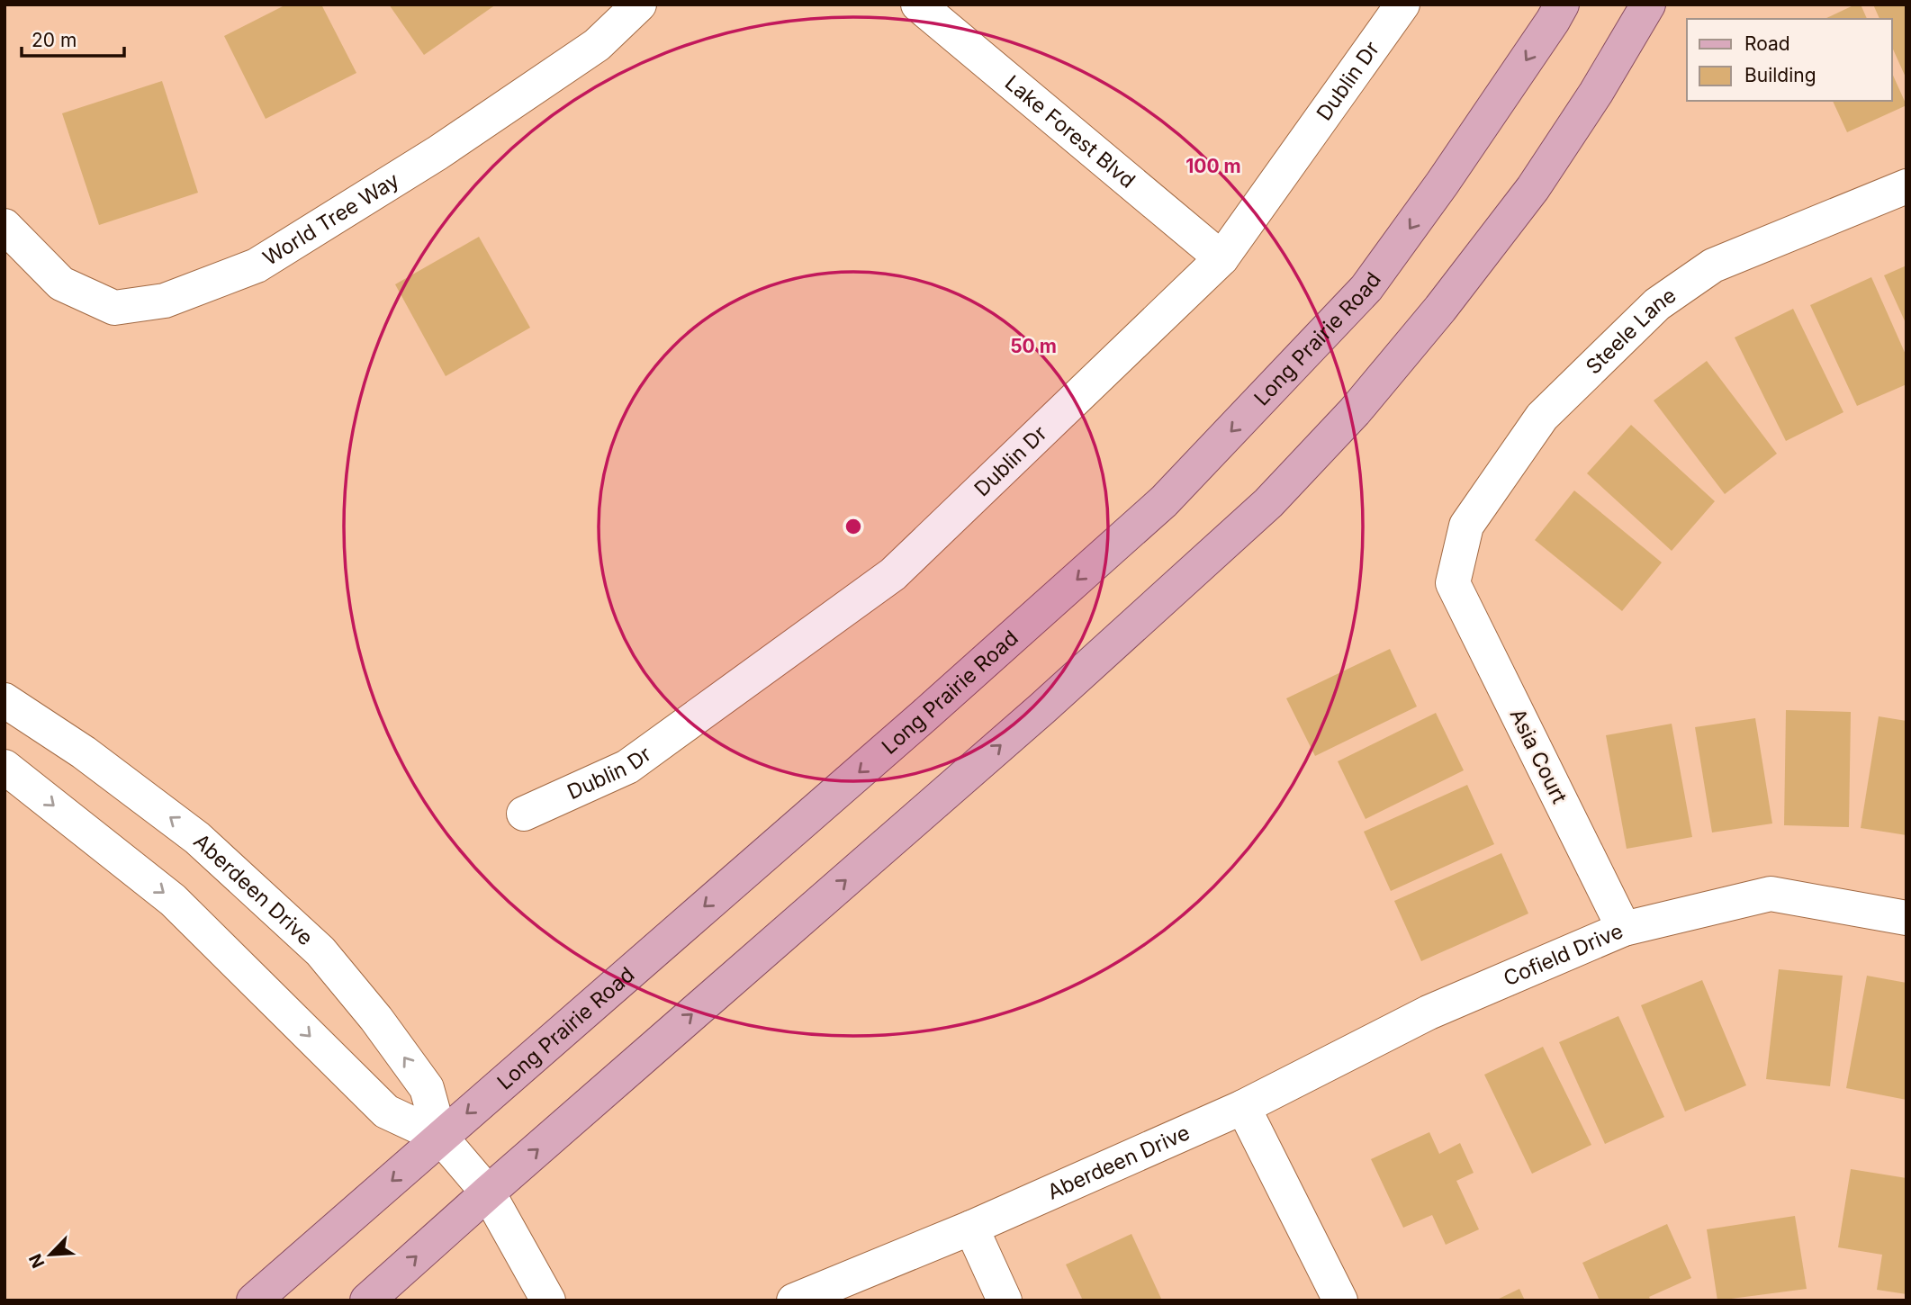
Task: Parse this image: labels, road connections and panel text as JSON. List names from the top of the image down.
{
  "streets": {
    "main road": ["Long Prairie Road"],
    "street": [
      "Dublin Dr",
      "Lake Forest Blvd",
      "World Tree Way",
      "Steele Lane",
      "Asia Court",
      "Aberdeen Drive",
      "Cofield Drive"
    ]
  },
  "crossings": [
    ["Dublin Dr", "Lake Forest Blvd"],
    ["Steele Lane", "Asia Court"],
    ["Long Prairie Road", "Aberdeen Drive"],
    ["Asia Court", "Cofield Drive"],
    ["Aberdeen Drive", "Cofield Drive"]
  ],
  "legend": ["Road", "Building"],
  "scale_bar": "20 m",
  "north": "bottom left",
  "rings": ["100 m", "50 m"]
}
